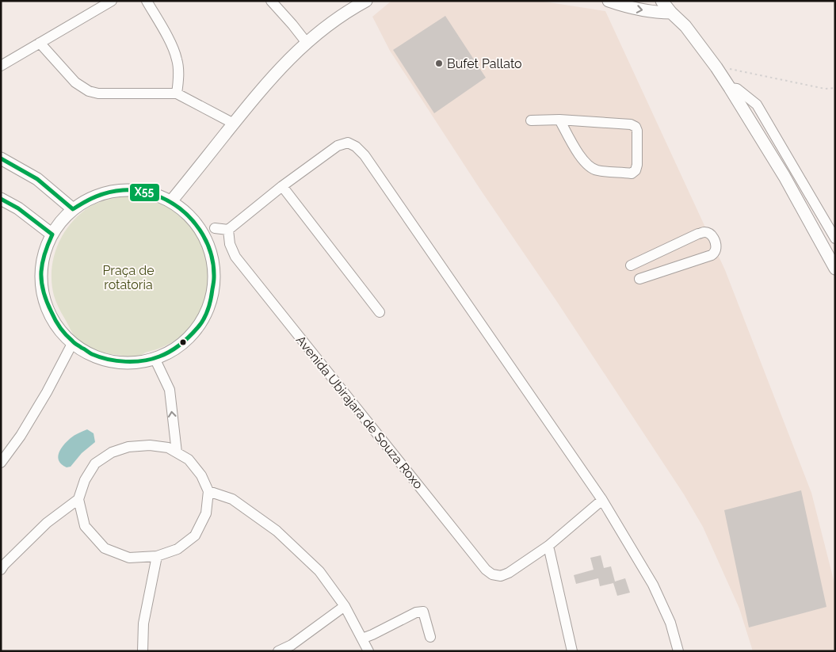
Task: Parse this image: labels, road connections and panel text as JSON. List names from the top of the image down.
{
  "streets": {
    "street": ["Avenida Ubirajara de Souza Roxo"]
  },
  "parks": ["Praça de rotatoria"],
  "places": ["Bufet Pallato"],
  "lines": ["transit line X55"]
}
